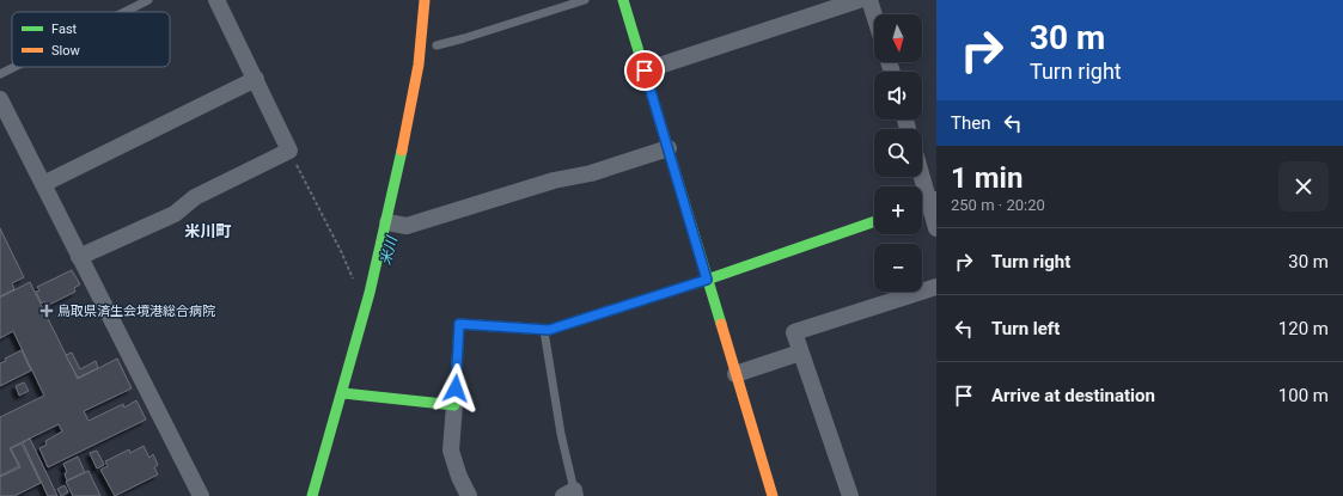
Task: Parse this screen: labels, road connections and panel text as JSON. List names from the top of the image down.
{
  "districts": ["米川町"],
  "water": ["米川"],
  "places": {
    "health": ["鳥取県済生会境港総合病院"]
  },
  "legend": ["Fast", "Slow"],
  "north": "bottom",
  "page": {
    "turn": ["30 m", "Turn right"],
    "map_buttons": ["+", "−"],
    "then": "Then",
    "heading": ["1 min", "250 m · 20:20"],
    "list": [
      {
        "name": "Turn right",
        "value": "30 m"
      },
      {
        "name": "Turn left",
        "value": "120 m"
      },
      {
        "name": "Arrive at destination",
        "value": "100 m"
      }
    ]
  }
}
